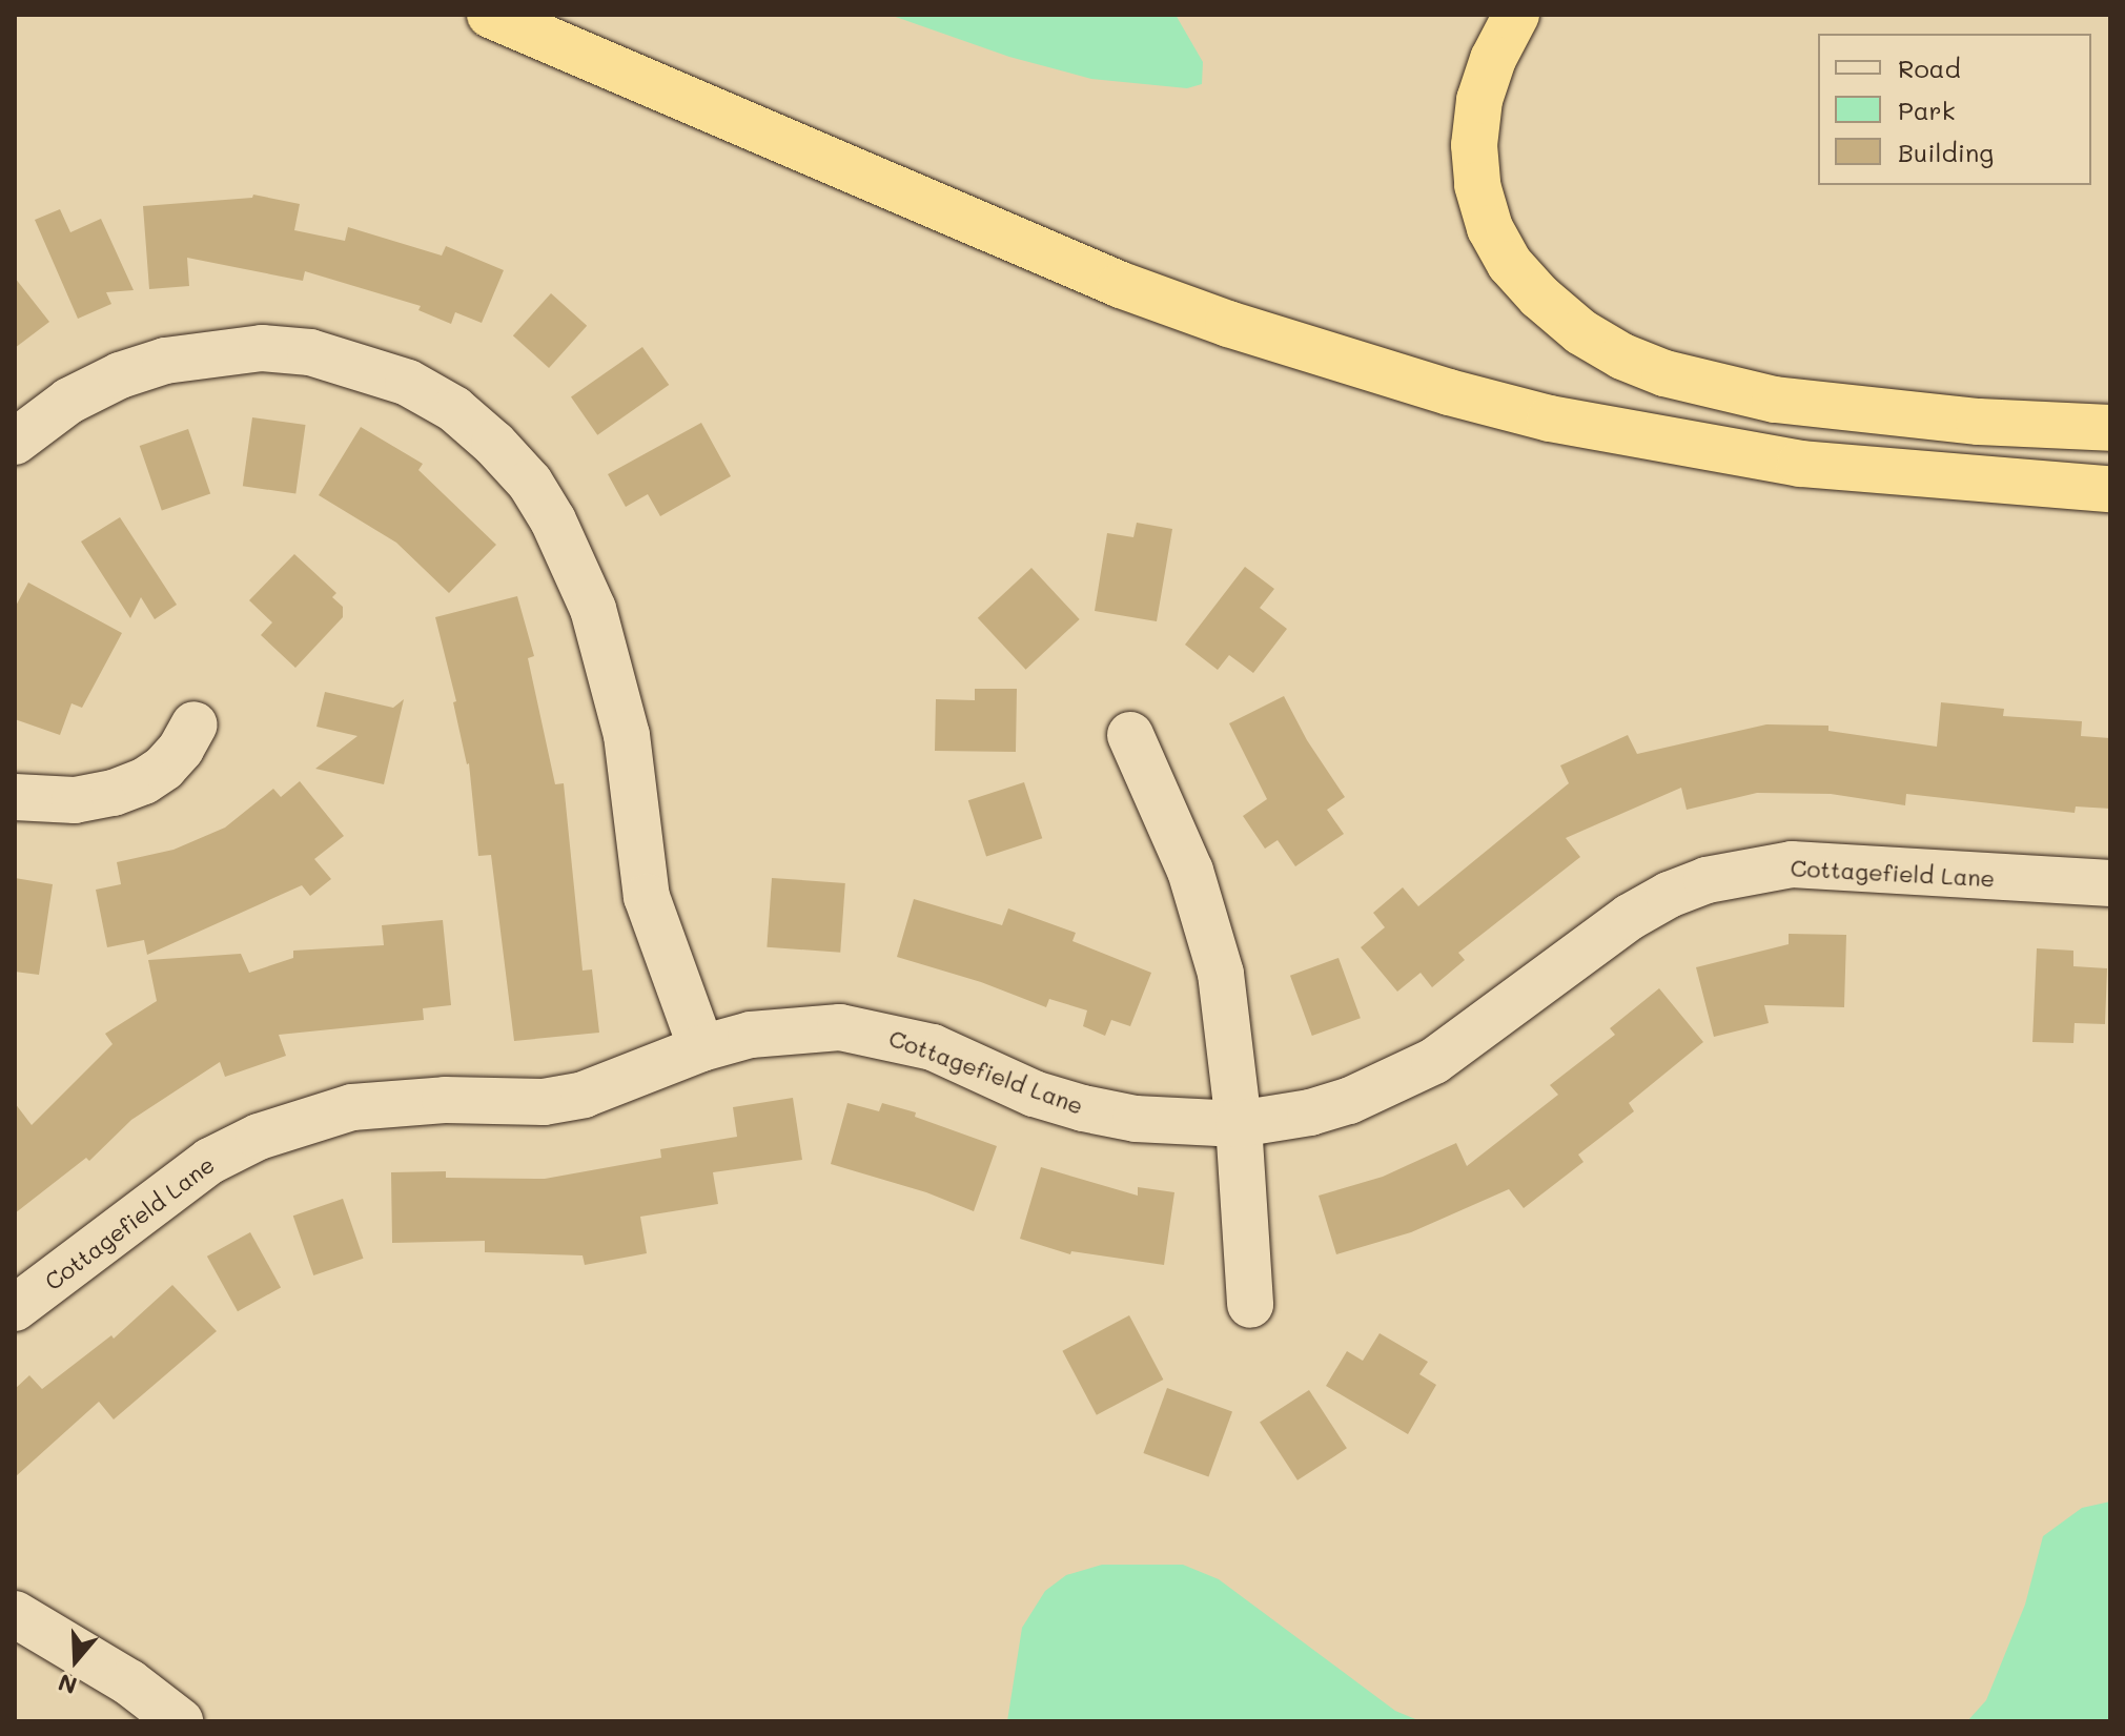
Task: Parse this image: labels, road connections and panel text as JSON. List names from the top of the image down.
{
  "streets": {
    "street": ["Cottagefield Lane"]
  },
  "legend": ["Road", "Park", "Building"],
  "north": "bottom"
}
